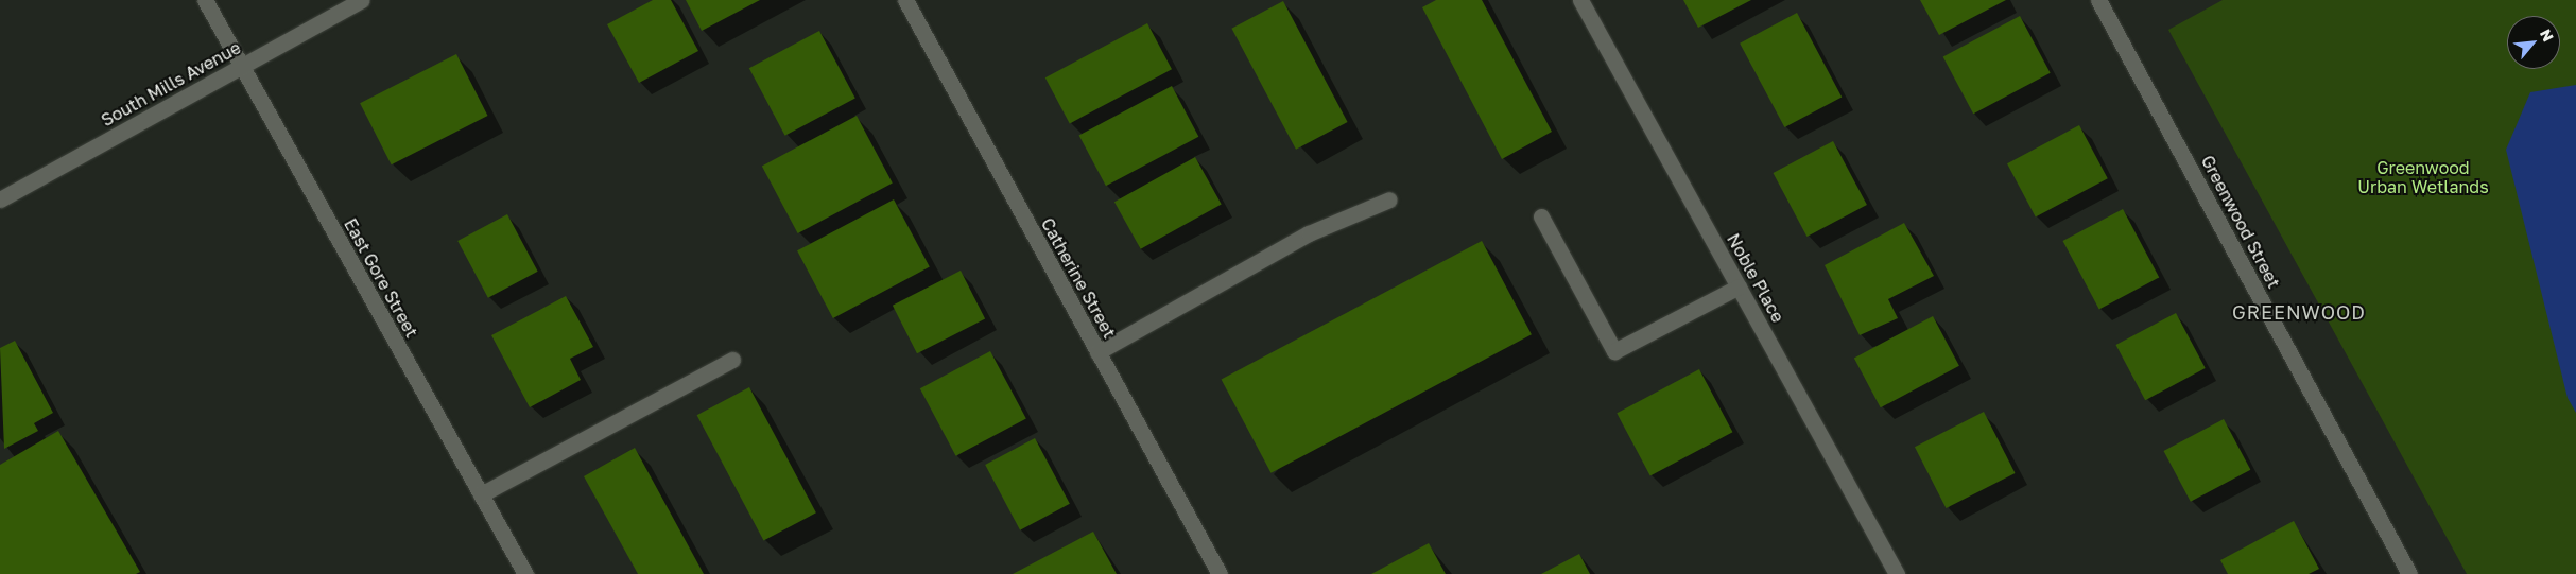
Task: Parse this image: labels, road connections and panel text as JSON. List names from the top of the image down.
{
  "streets": {
    "street": [
      "South Mills Avenue",
      "Greenwood Street",
      "East Gore Street",
      "Catherine Street",
      "Noble Place"
    ]
  },
  "crossings": [
    ["South Mills Avenue", "East Gore Street"]
  ],
  "districts": ["GREENWOOD"],
  "parks": ["Greenwood Urban Wetlands"],
  "north": "top right"
}
